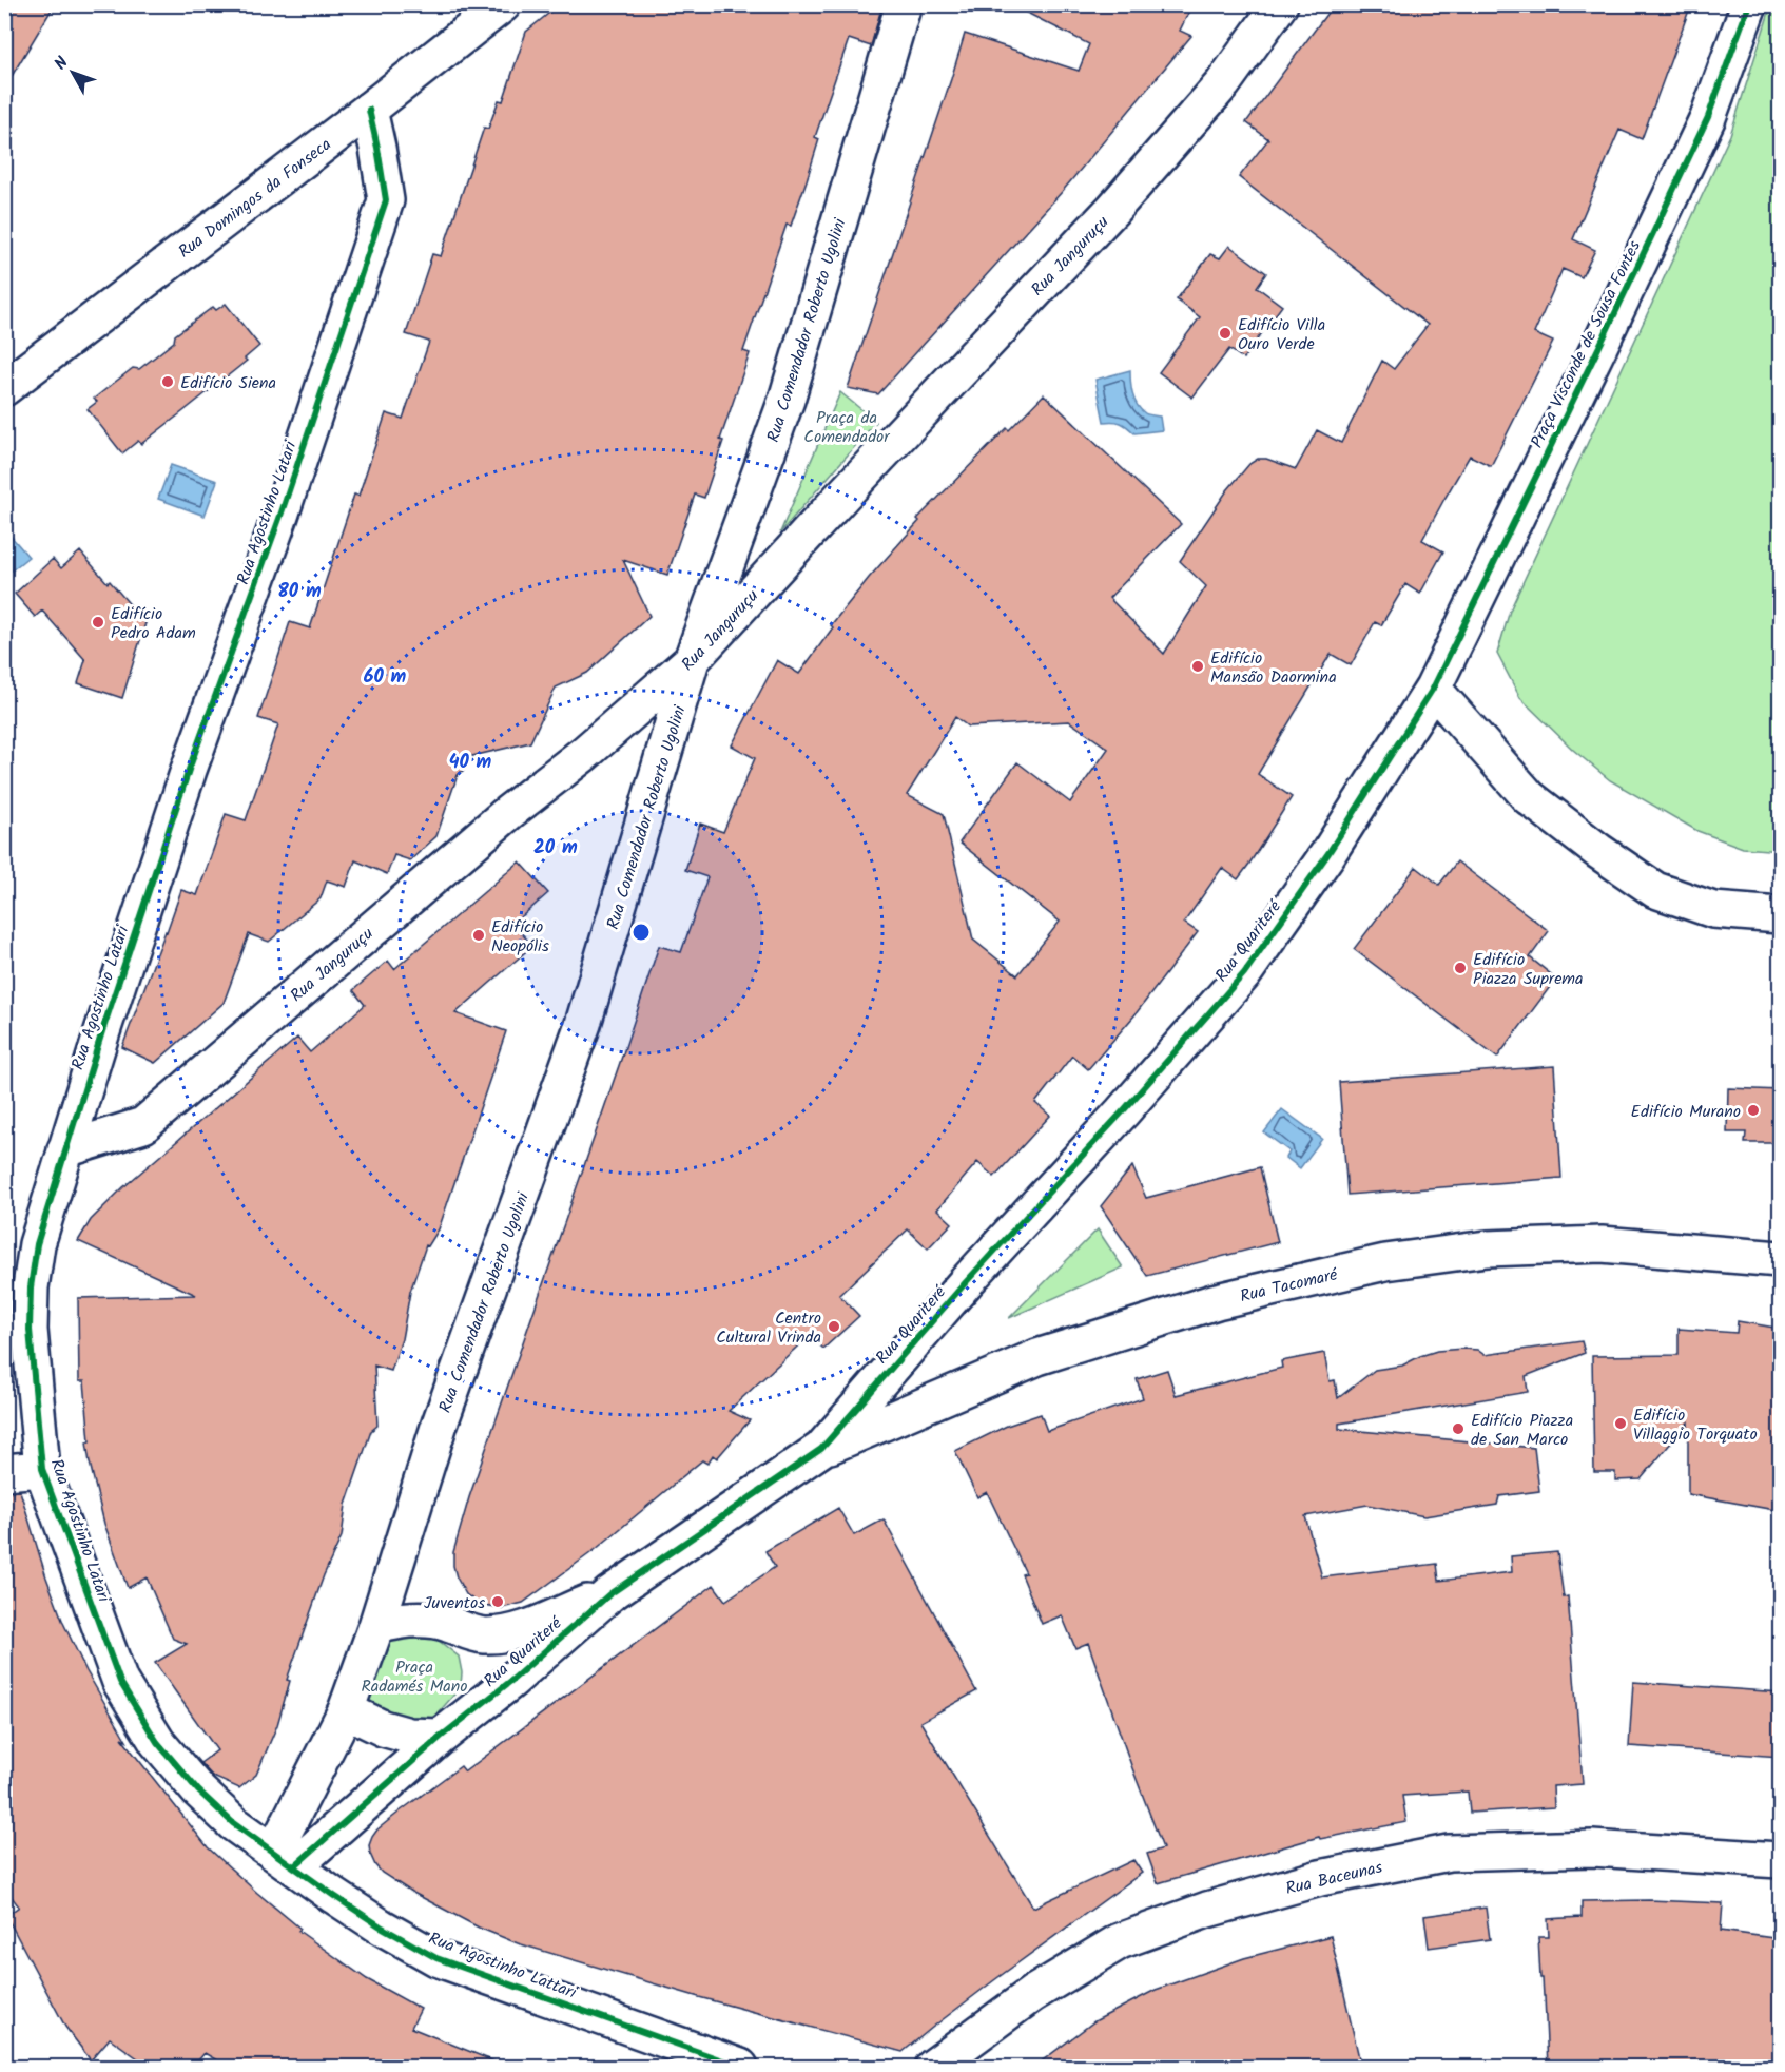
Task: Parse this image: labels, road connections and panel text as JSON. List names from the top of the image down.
{
  "streets": {
    "street": [
      "Rua Domingos da Fonseca",
      "Rua Janguruçu",
      "Rua Comendador Roberto Ugolini",
      "Praça Visconde de Sousa Fontes",
      "Rua Agostinho Latari",
      "Rua Quariteré",
      "Rua Tacomaré",
      "Rua Baceunas",
      "Rua Agostinho Lattari"
    ]
  },
  "crossings": [
    ["Rua Domingos da Fonseca", "Rua Agostinho Latari"],
    ["Rua Janguruçu", "Rua Comendador Roberto Ugolini"],
    ["Rua Janguruçu", "Rua Agostinho Latari"],
    ["Rua Comendador Roberto Ugolini", "Rua Agostinho Latari"],
    ["Rua Comendador Roberto Ugolini", "Rua Quariteré"],
    ["Rua Comendador Roberto Ugolini", "Rua Agostinho Lattari"],
    ["Praça Visconde de Sousa Fontes", "Rua Quariteré"],
    ["Rua Agostinho Latari", "Rua Quariteré"],
    ["Rua Agostinho Latari", "Rua Agostinho Lattari"],
    ["Rua Quariteré", "Rua Tacomaré"],
    ["Rua Quariteré", "Rua Agostinho Lattari"]
  ],
  "parks": ["Praça da Comendador", "Praça Radamés Mano"],
  "places": [
    "Edifício Villa Ouro Verde",
    "Edifício Siena",
    "Edifício Pedro Adam",
    "Edifício Mansão Daormina",
    "Edifício Neopólis",
    "Edifício Piazza Suprema",
    "Edifício Murano",
    "Centro Cultural Vrinda",
    "Edifício Villaggio Torquato",
    "Edifício Piazza de San Marco",
    "Juventos"
  ],
  "north": "top left",
  "rings": [
    "80 m",
    "60 m",
    "40 m",
    "20 m"
  ]
}
